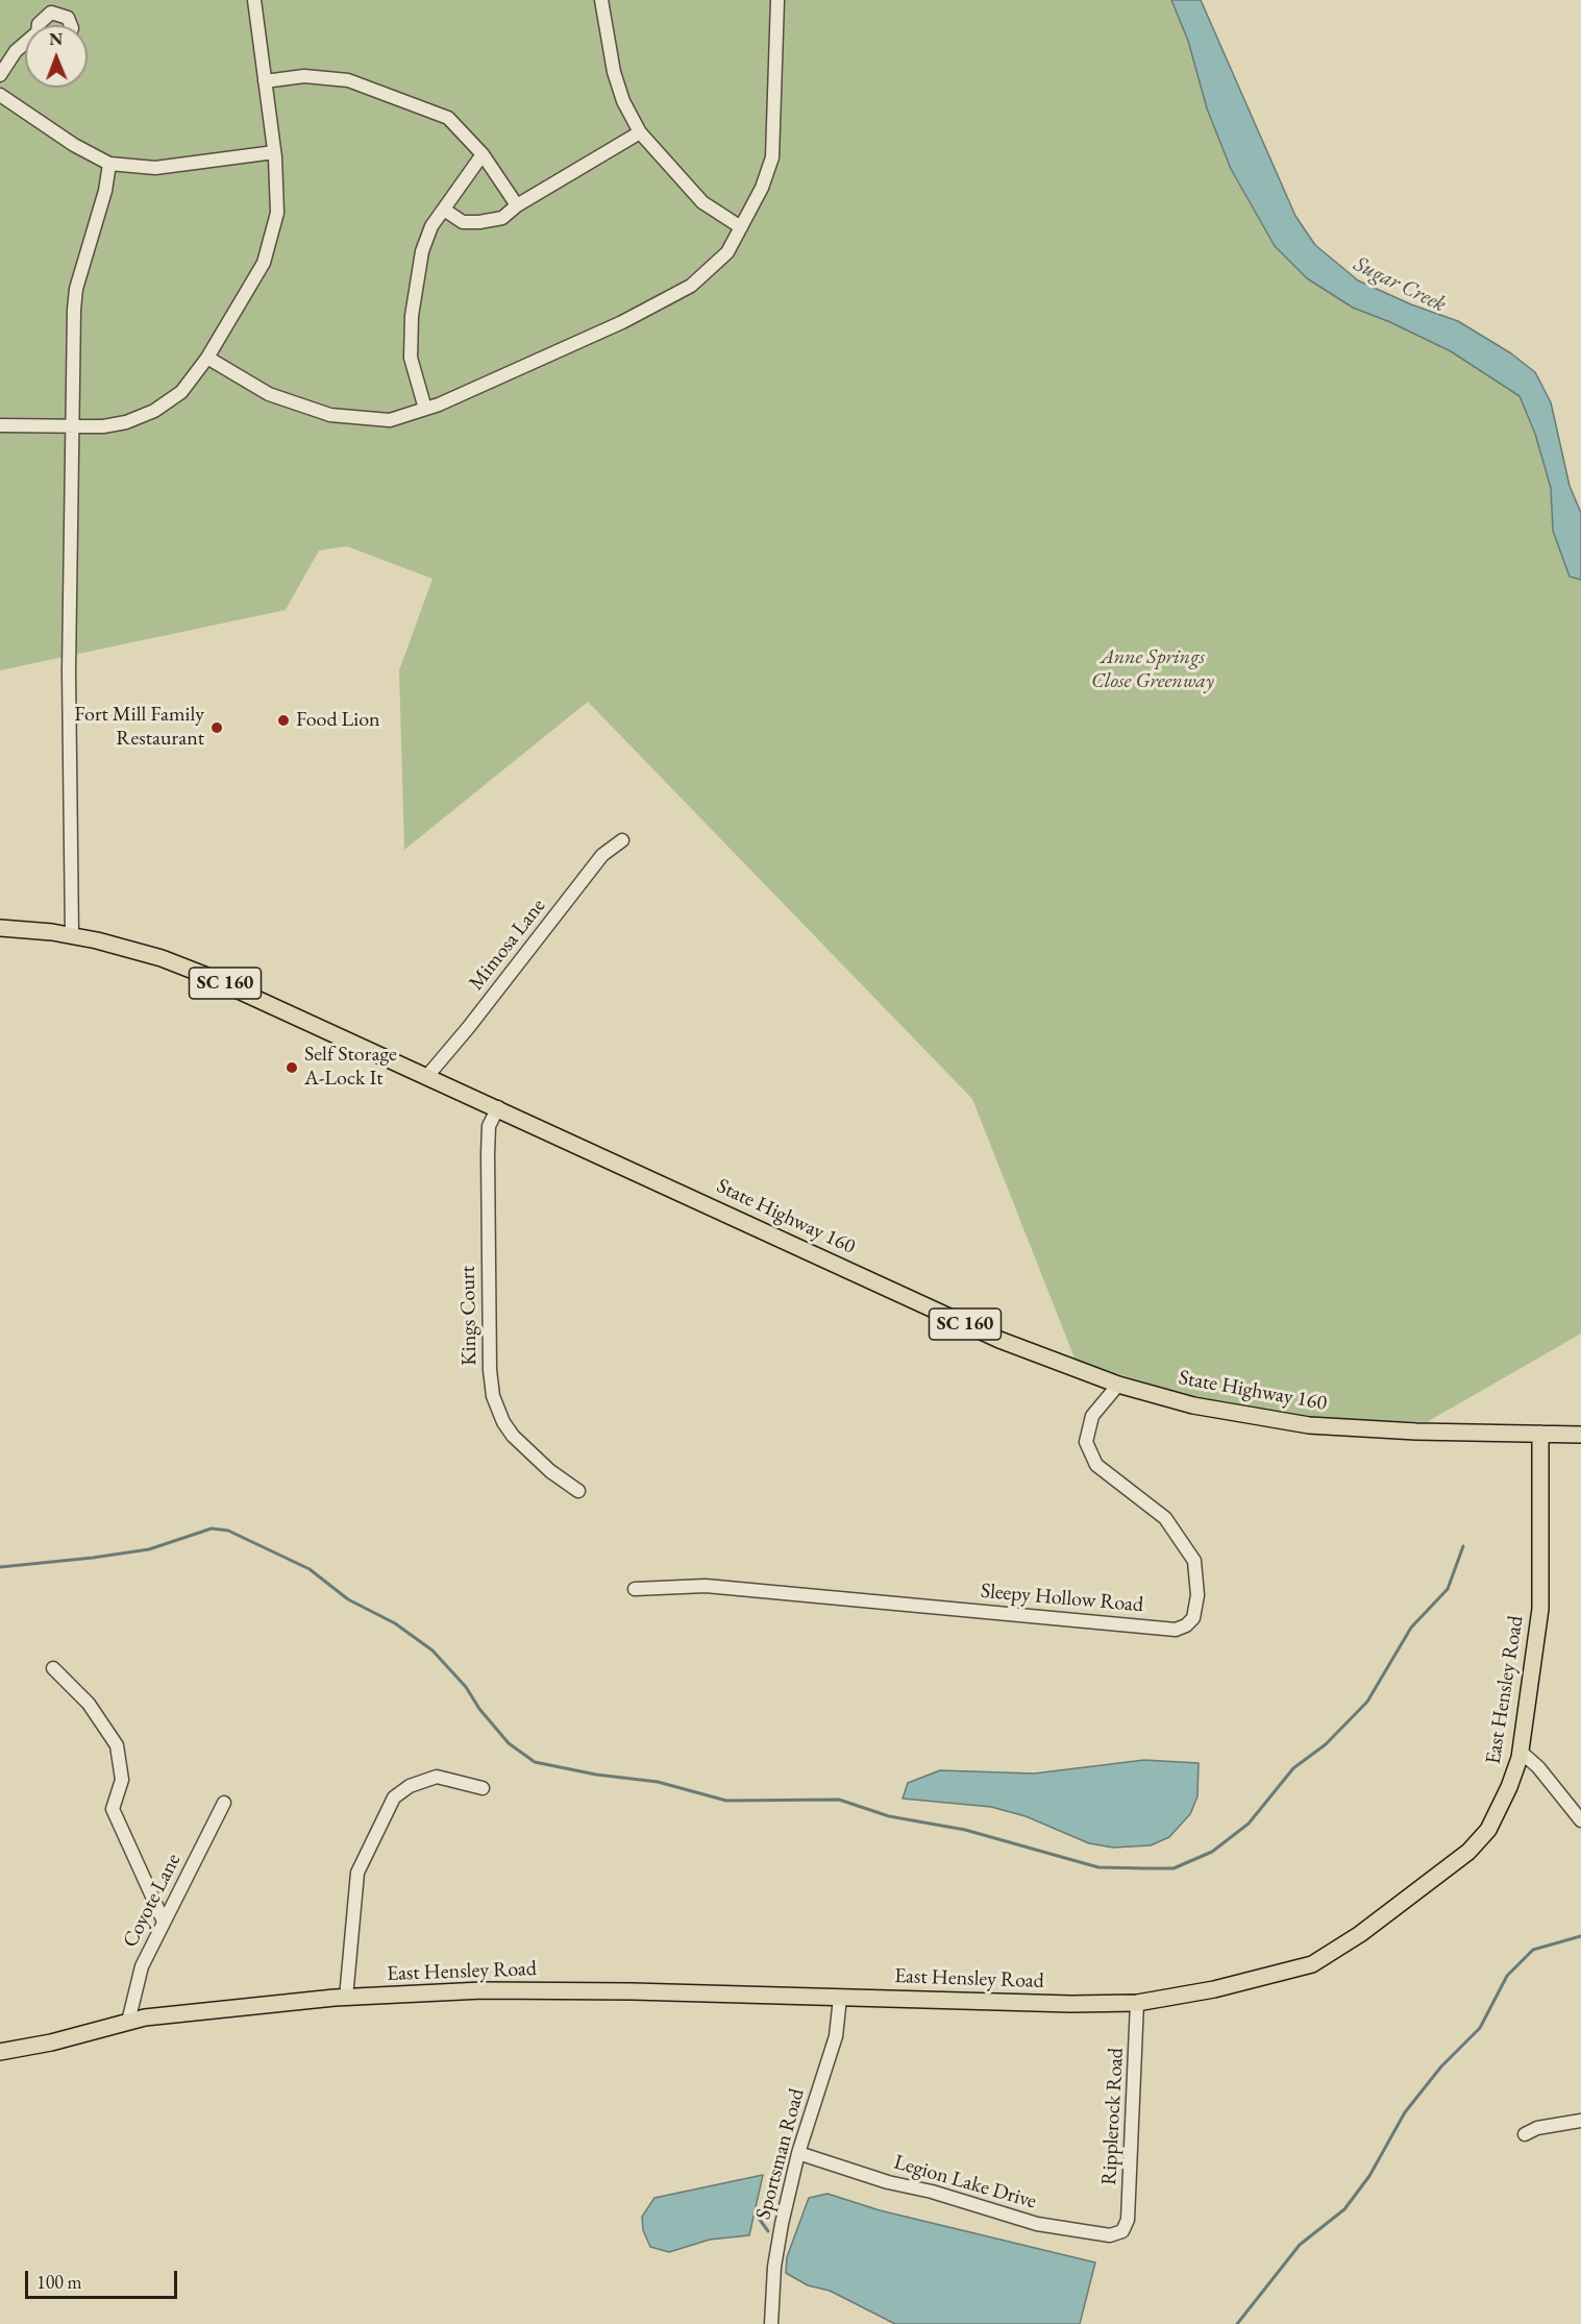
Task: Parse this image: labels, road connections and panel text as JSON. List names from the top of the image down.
{
  "streets": {
    "main road": ["SC 160", "State Highway 160", "East Hensley Road"],
    "street": [
      "Mimosa Lane",
      "Kings Court",
      "Sleepy Hollow Road",
      "Coyote Lane",
      "Ripplerock Road",
      "Sportsman Road",
      "Legion Lake Drive"
    ]
  },
  "crossings": [
    ["Mimosa Lane", "State Highway 160"],
    ["State Highway 160", "Kings Court"],
    ["State Highway 160", "Sleepy Hollow Road"],
    ["State Highway 160", "East Hensley Road"],
    ["East Hensley Road", "Coyote Lane"],
    ["East Hensley Road", "Ripplerock Road"],
    ["East Hensley Road", "Sportsman Road"],
    ["Ripplerock Road", "Legion Lake Drive"],
    ["Sportsman Road", "Legion Lake Drive"]
  ],
  "water": ["Sugar Creek"],
  "parks": ["Anne Springs Close Greenway"],
  "places": ["Food Lion", "Fort Mill Family Restaurant", "Self Storage A-Lock It"],
  "scale_bar": "100 m",
  "north": "top"
}
